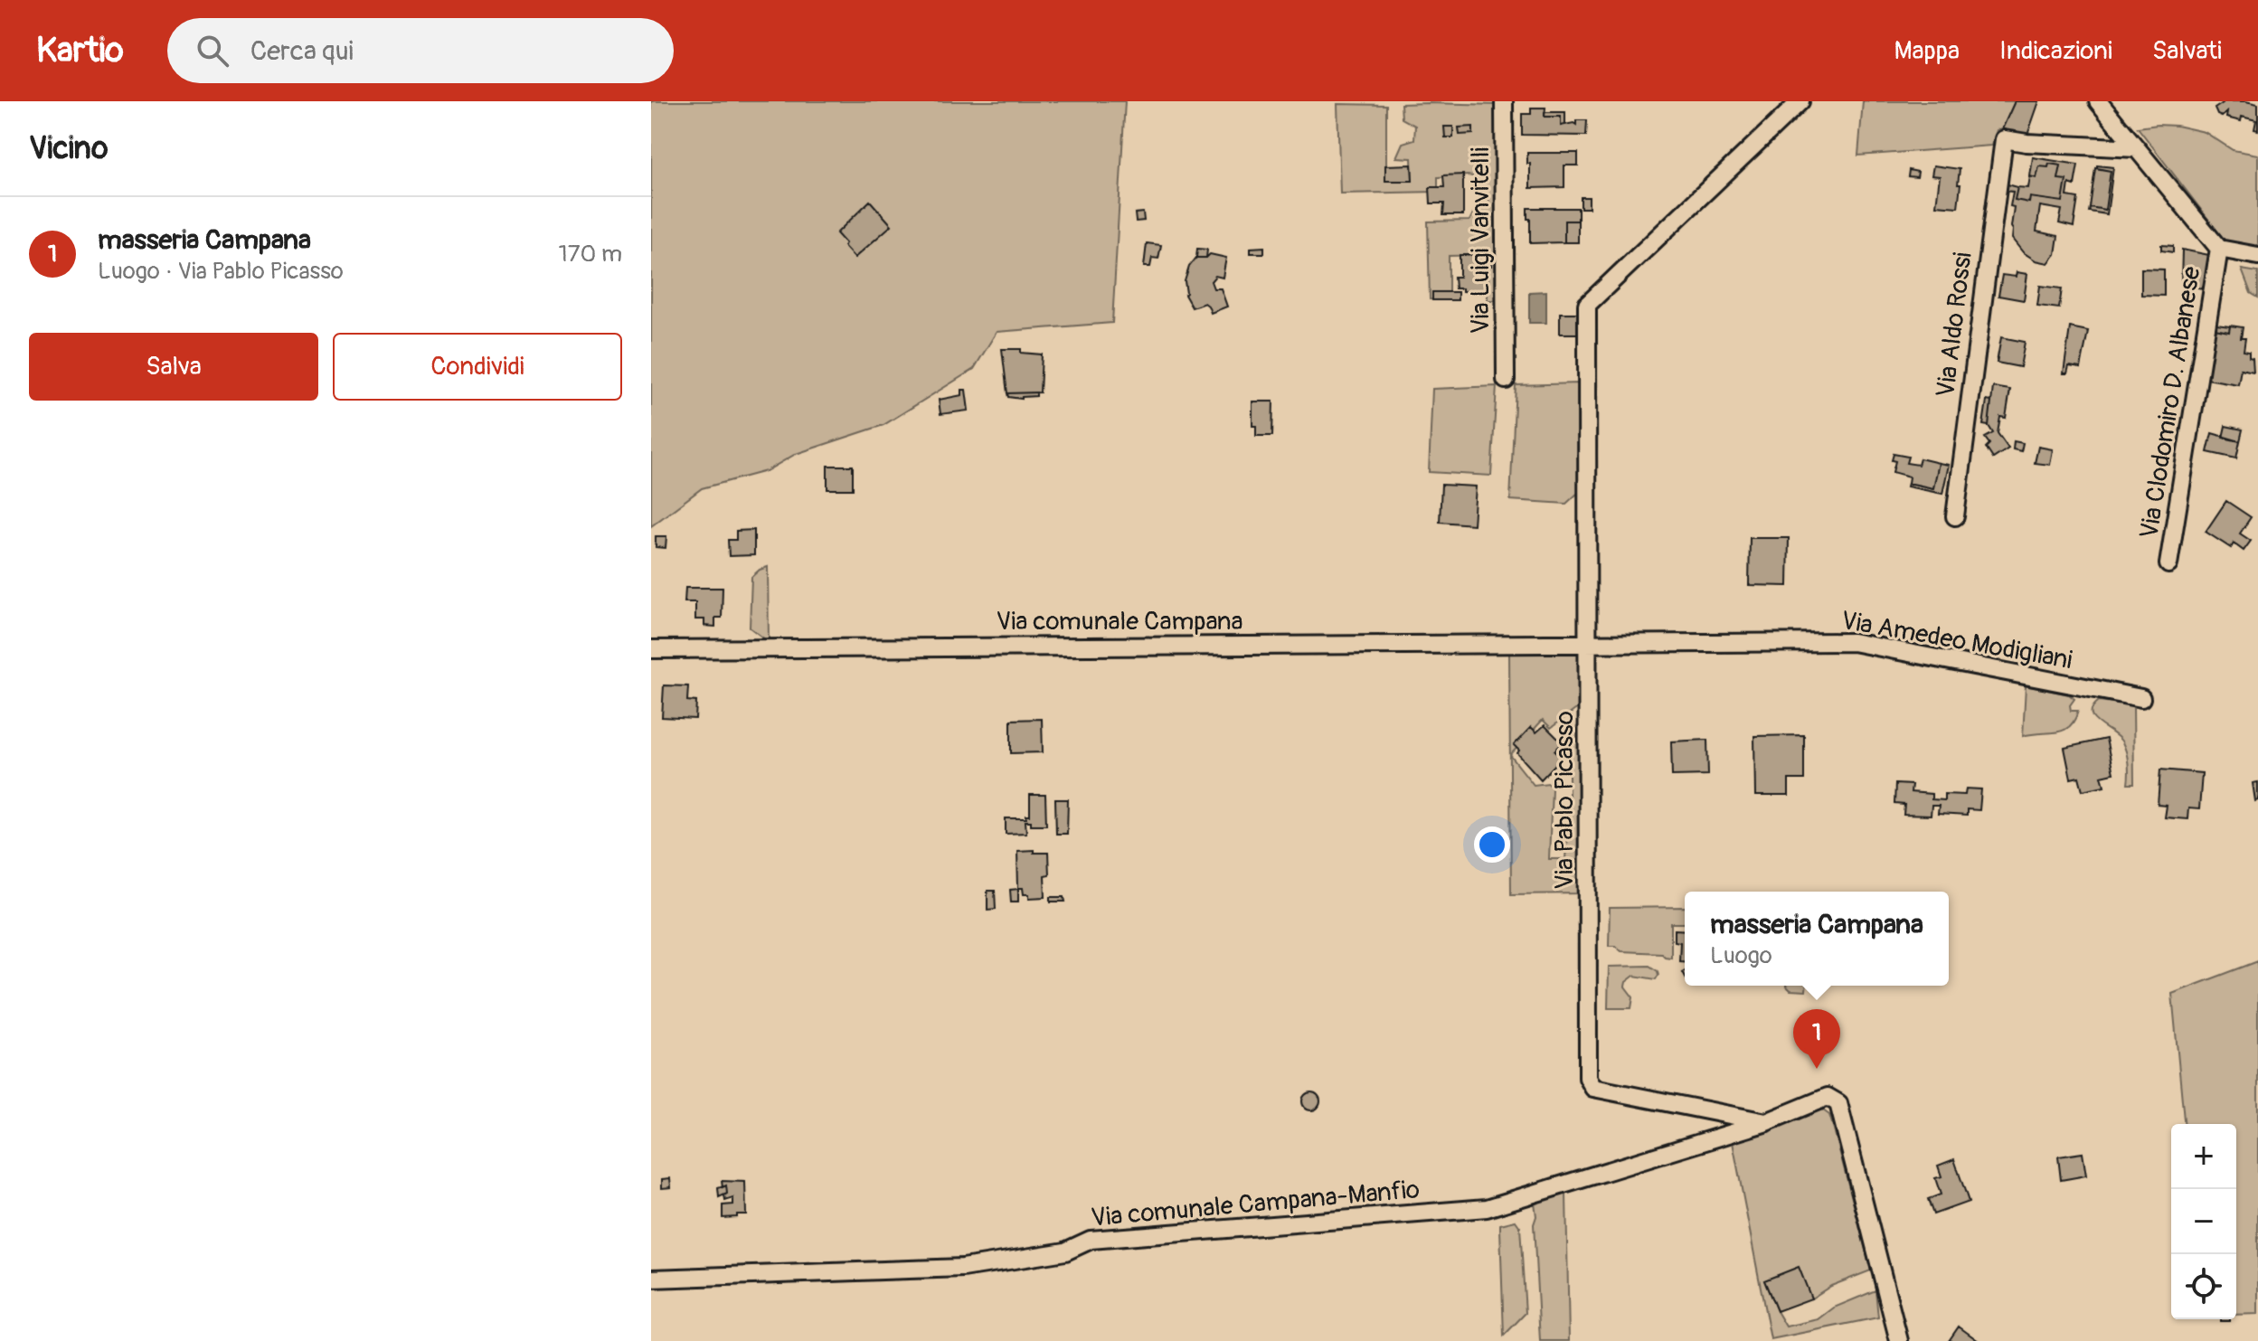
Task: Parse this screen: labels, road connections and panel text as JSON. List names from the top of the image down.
{
  "streets": {
    "street": [
      "Via Luigi Vanvitelli",
      "Via Aldo Rossi",
      "Via Clodomiro D. Albanese",
      "Via comunale Campana",
      "Via Amedeo Modigliani",
      "Via Pablo Picasso",
      "Via comunale Campana-Manfio"
    ]
  },
  "crossings": [
    ["Via comunale Campana", "Via Amedeo Modigliani"],
    ["Via comunale Campana", "Via Pablo Picasso"],
    ["Via Amedeo Modigliani", "Via Pablo Picasso"],
    ["Via Pablo Picasso", "Via comunale Campana-Manfio"]
  ],
  "page": {
    "header": "Kartio",
    "search": "Cerca qui",
    "nav": ["Mappa", "Indicazioni", "Salvati"],
    "heading": "Vicino",
    "list": [
      {
        "mark": "1",
        "name": "masseria Campana",
        "note": "Luogo · Via Pablo Picasso",
        "value": "170 m"
      }
    ],
    "buttons": ["Salva", "Condividi"],
    "popup": ["masseria Campana", "Luogo"],
    "pins": "1",
    "map_buttons": ["+", "−"]
  }
}
